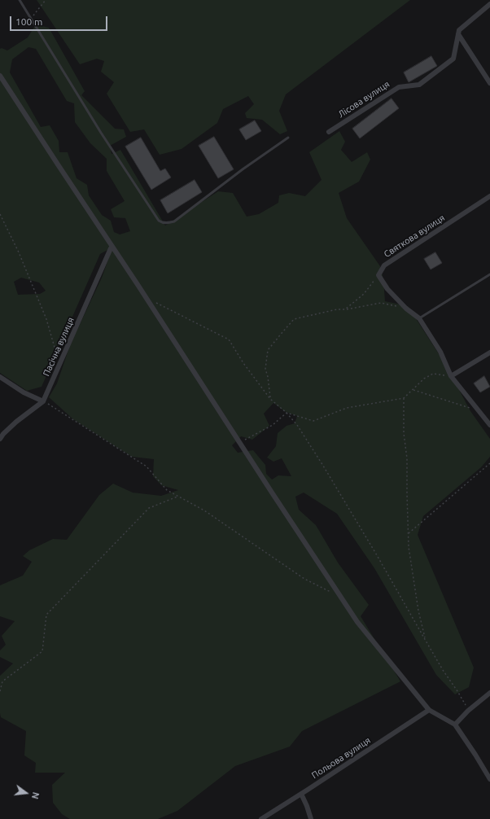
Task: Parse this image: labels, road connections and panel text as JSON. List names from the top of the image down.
{
  "streets": {
    "street": [
      "Лісова вулиця",
      "Святкова вулиця",
      "Пасічна вулиця",
      "Польова вулиця"
    ]
  },
  "scale_bar": "100 m",
  "north": "right"
}
